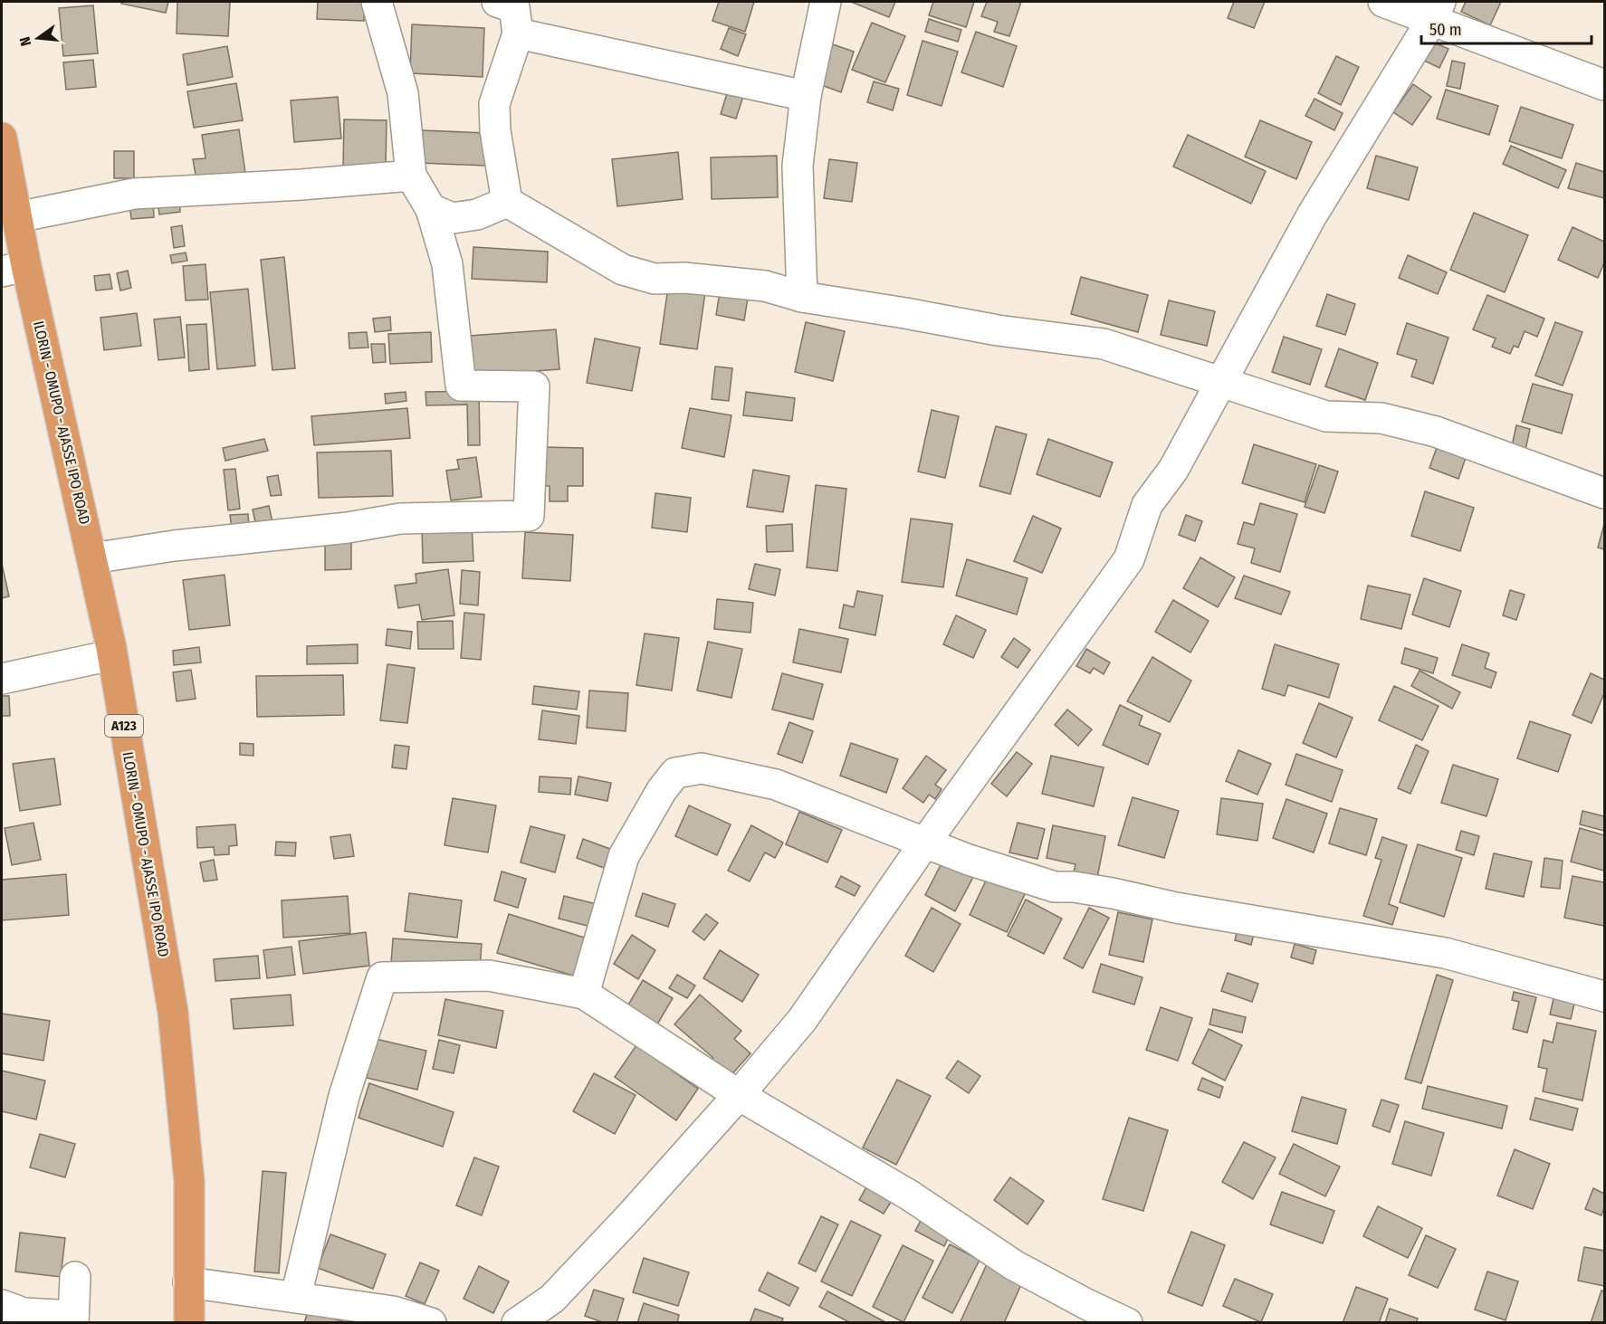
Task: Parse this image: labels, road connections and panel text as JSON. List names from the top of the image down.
{
  "streets": {
    "highway": ["ILORIN - OMUPO - AJASSE IPO ROAD", "A123"]
  },
  "scale_bar": "50 m",
  "north": "left"
}
